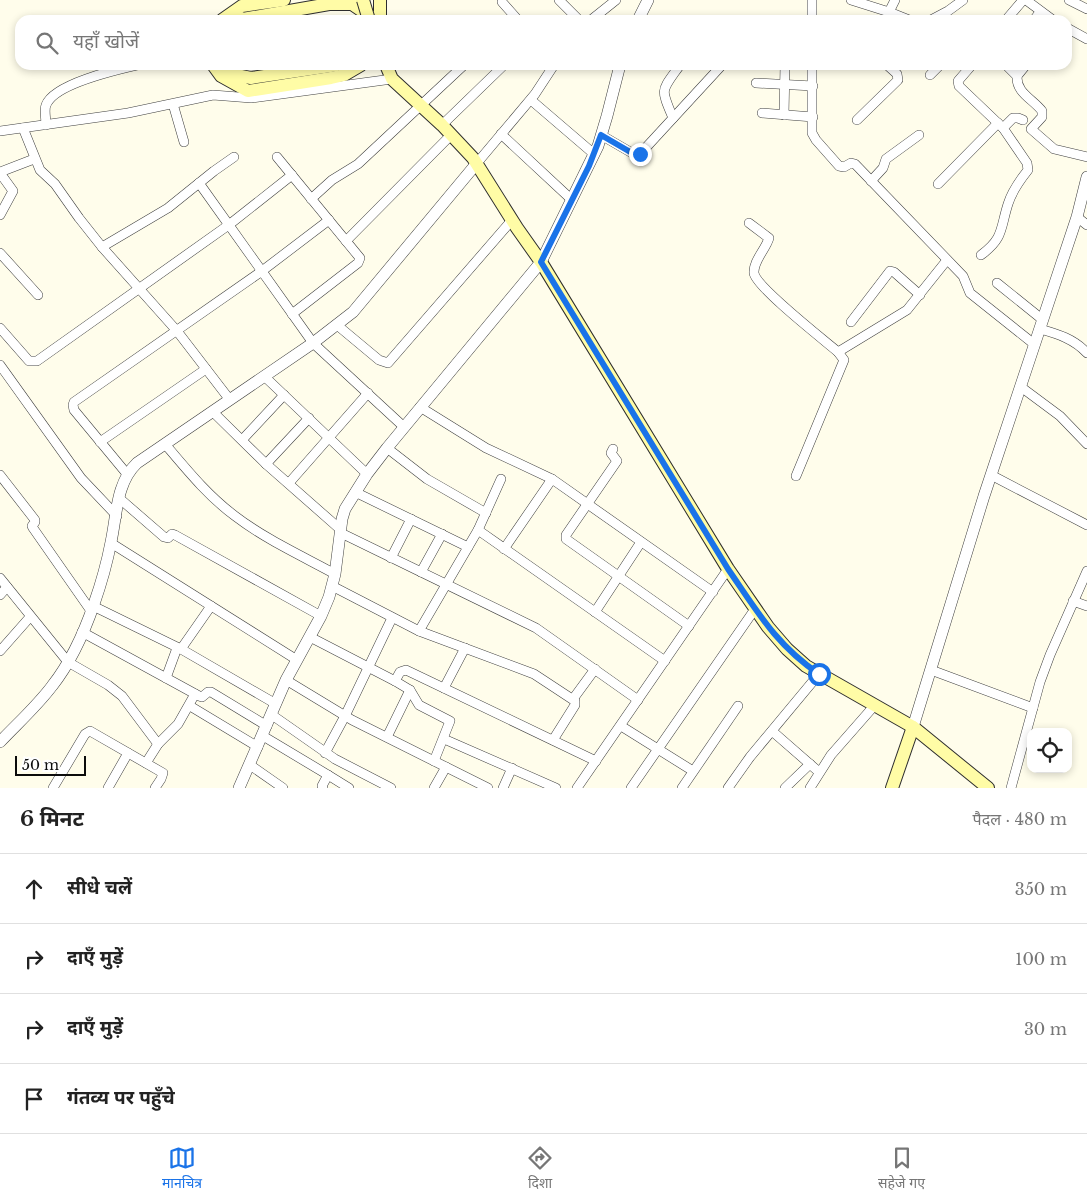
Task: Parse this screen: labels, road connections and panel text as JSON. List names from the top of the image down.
{
  "scale_bar": "50 m",
  "page": {
    "search": "यहाँ खोजें",
    "scale": "50 m",
    "heading": ["6 मिनट", "पैदल · 480 m"],
    "list": [
      ["सीधे चलें", "350 m"],
      ["दाएँ मुड़ें", "100 m"],
      ["दाएँ मुड़ें", "30 m"],
      "गंतव्य पर पहुँचे"
    ],
    "nav": ["मानचित्र", "दिशा", "सहेजे गए"]
  }
}
